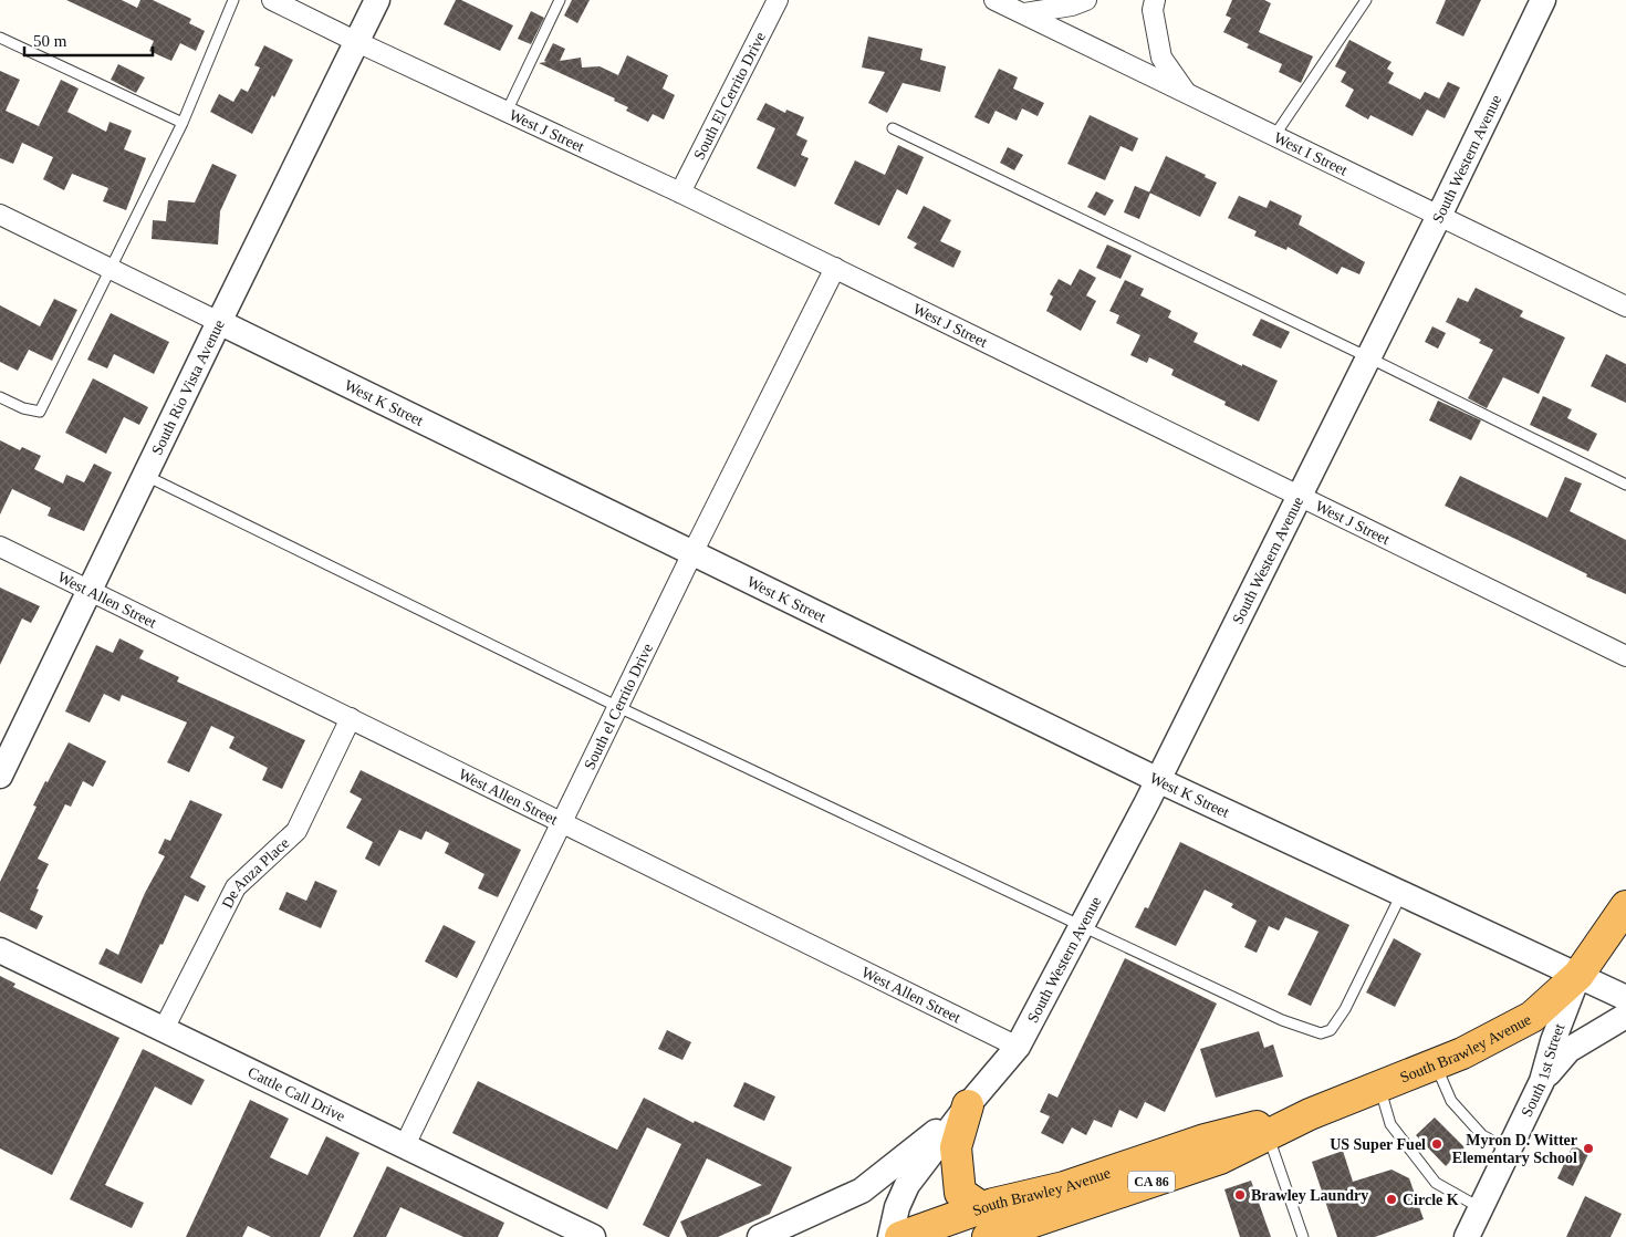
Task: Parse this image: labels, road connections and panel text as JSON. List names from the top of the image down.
{
  "streets": {
    "highway": ["South Brawley Avenue", "South 1st Street", "CA 86"],
    "street": [
      "South El Cerrito Drive",
      "West J Street",
      "West I Street",
      "South Western Avenue",
      "South Rio Vista Avenue",
      "West K Street",
      "West Allen Street",
      "South el Cerrito Drive",
      "De Anza Place",
      "Cattle Call Drive"
    ]
  },
  "crossings": [
    ["South El Cerrito Drive", "West J Street"],
    ["West J Street", "South Western Avenue"],
    ["West J Street", "South Rio Vista Avenue"],
    ["West J Street", "South el Cerrito Drive"],
    ["West I Street", "South Western Avenue"],
    ["South Western Avenue", "West K Street"],
    ["South Western Avenue", "West Allen Street"],
    ["South Rio Vista Avenue", "West K Street"],
    ["South Rio Vista Avenue", "West Allen Street"],
    ["West K Street", "South el Cerrito Drive"],
    ["West K Street", "South Brawley Avenue"],
    ["West K Street", "South 1st Street"],
    ["West Allen Street", "South el Cerrito Drive"],
    ["West Allen Street", "De Anza Place"],
    ["South el Cerrito Drive", "Cattle Call Drive"],
    ["De Anza Place", "Cattle Call Drive"],
    ["South Brawley Avenue", "South 1st Street"]
  ],
  "places": [
    "US Super Fuel",
    "Myron D. Witter Elementary School",
    "Brawley Laundry",
    "Circle K"
  ],
  "scale_bar": "50 m"
}
